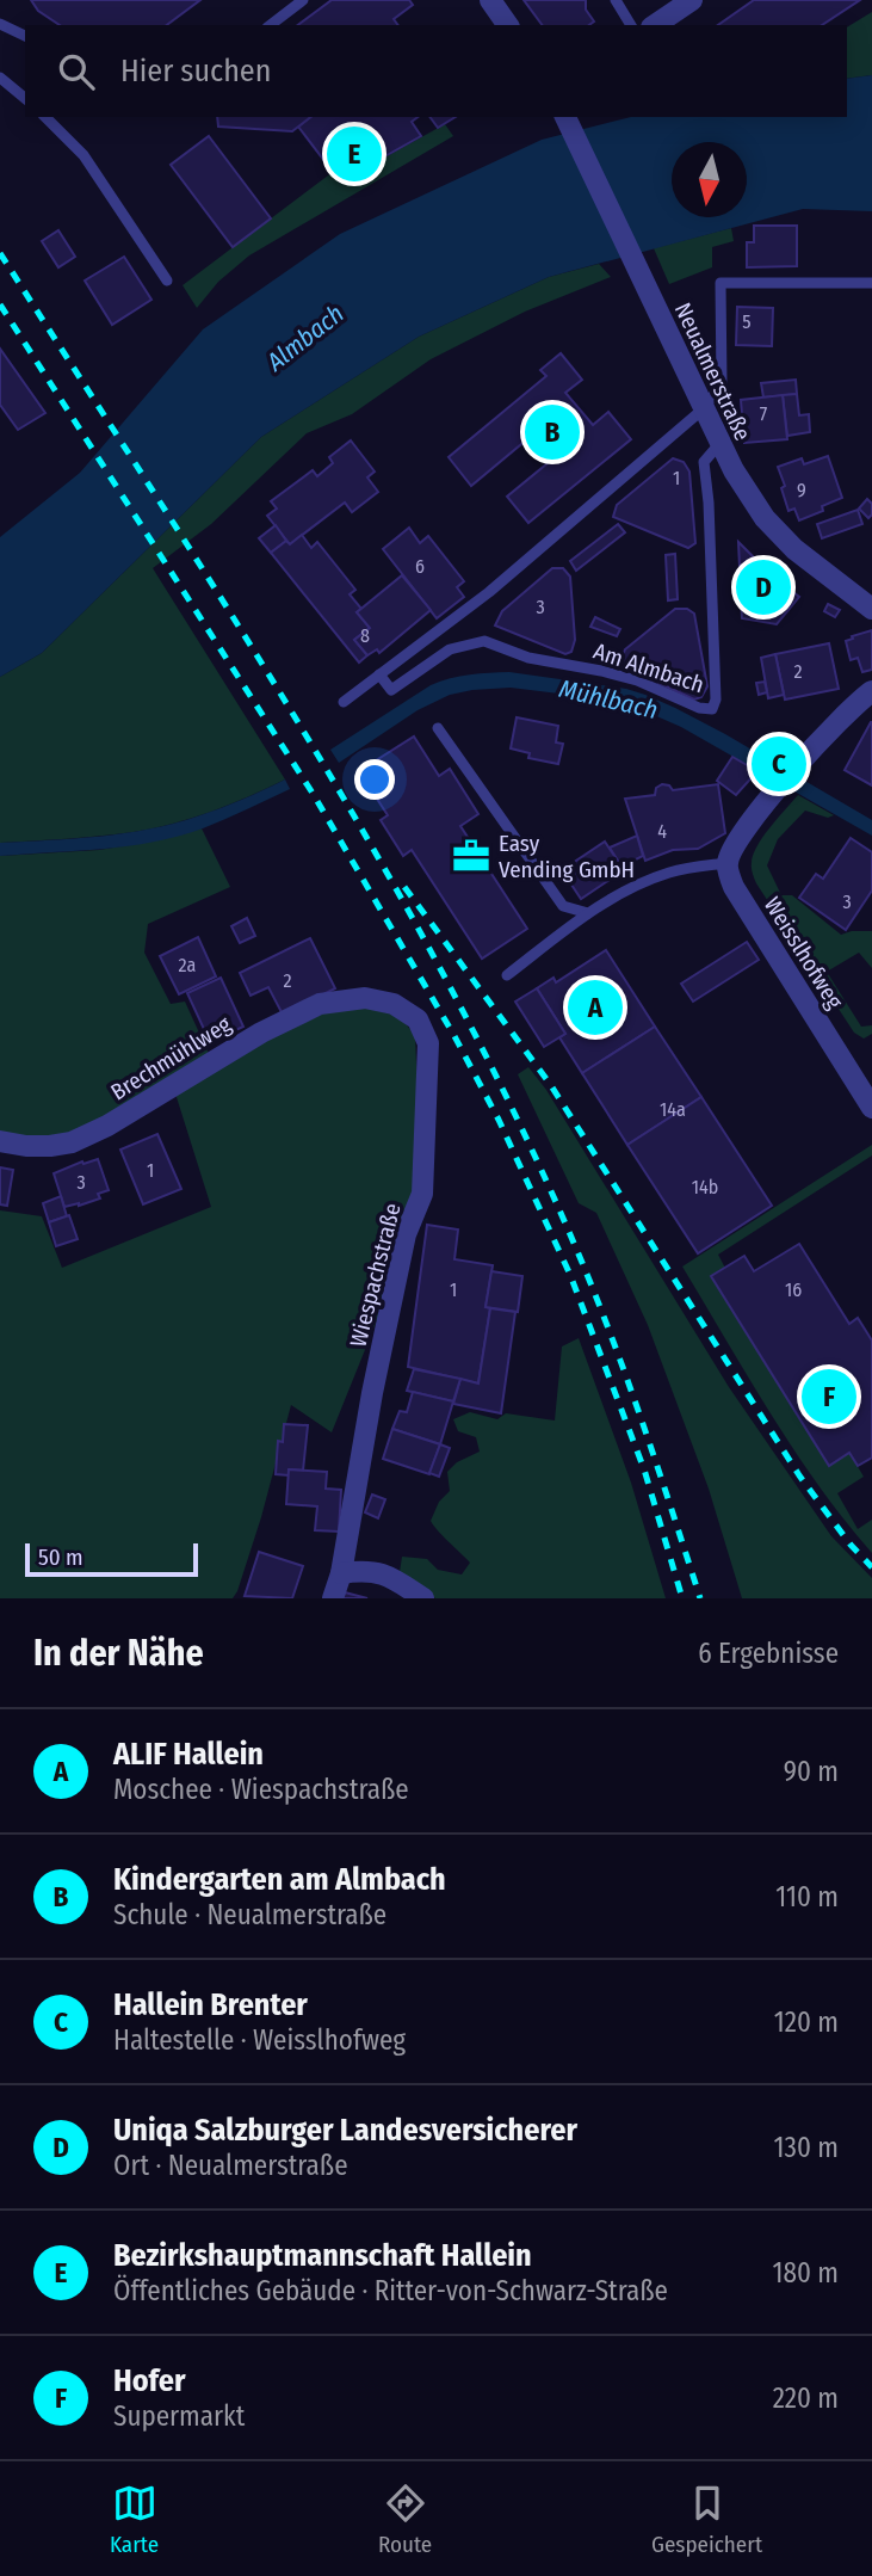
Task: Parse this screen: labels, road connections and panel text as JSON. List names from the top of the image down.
{
  "streets": {
    "street": [
      "Neualmerstraße",
      "Weisslhofweg",
      "Brechmühlweg",
      "Wiespachstraße"
    ],
    "lane": ["Am Almbach"]
  },
  "crossings": [
    ["Neualmerstraße", "Am Almbach"],
    ["Brechmühlweg", "Wiespachstraße"]
  ],
  "water": ["Almbach", "Mühlbach"],
  "places": {
    "office": ["Easy Vending GmbH"]
  },
  "house_numbers": [
    "5",
    "7",
    "1",
    "9",
    "6",
    "3",
    "8",
    "2",
    "4",
    "3",
    "2a",
    "2",
    "14a",
    "1",
    "3",
    "14b",
    "1",
    "16"
  ],
  "scale_bar": "50 m",
  "north": "bottom",
  "page": {
    "search": "Hier suchen",
    "pins": [
      "E",
      "B",
      "D",
      "C",
      "A",
      "F"
    ],
    "scale": "50 m",
    "heading": ["In der Nähe", "6 Ergebnisse"],
    "list": [
      {
        "mark": "A",
        "name": "ALIF Hallein",
        "note": "Moschee · Wiespachstraße",
        "value": "90 m"
      },
      {
        "mark": "B",
        "name": "Kindergarten am Almbach",
        "note": "Schule · Neualmerstraße",
        "value": "110 m"
      },
      {
        "mark": "C",
        "name": "Hallein Brenter",
        "note": "Haltestelle · Weisslhofweg",
        "value": "120 m"
      },
      {
        "mark": "D",
        "name": "Uniqa Salzburger Landesversicherer",
        "note": "Ort · Neualmerstraße",
        "value": "130 m"
      },
      {
        "mark": "E",
        "name": "Bezirkshauptmannschaft Hallein",
        "note": "Öffentliches Gebäude · Ritter-von-Schwarz-Straße",
        "value": "180 m"
      },
      {
        "mark": "F",
        "name": "Hofer",
        "note": "Supermarkt",
        "value": "220 m"
      }
    ],
    "nav": ["Karte", "Route", "Gespeichert"]
  }
}
